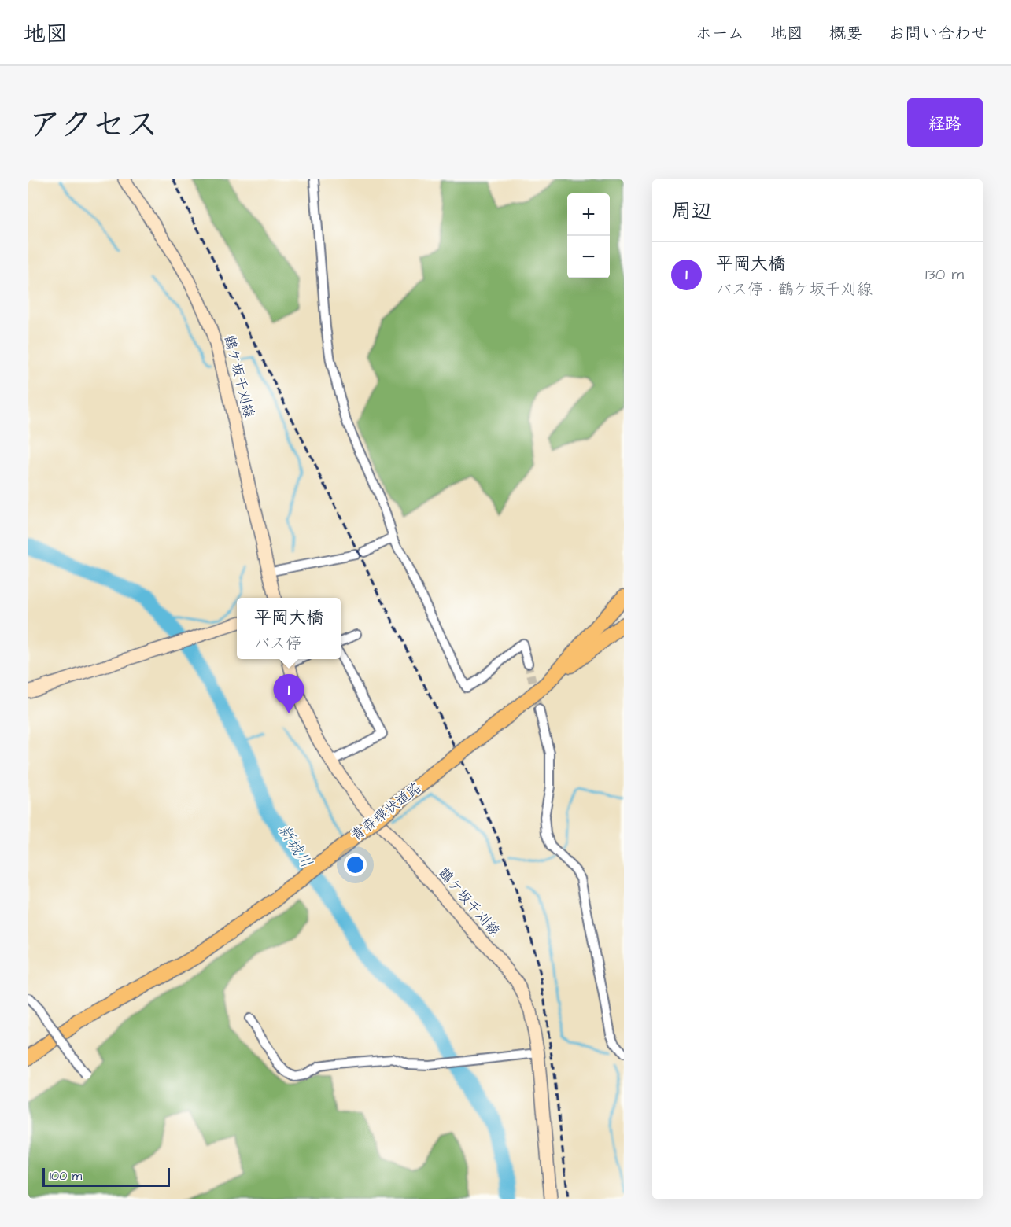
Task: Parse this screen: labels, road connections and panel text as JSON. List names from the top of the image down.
{
  "streets": {
    "highway": ["青森環状道路"],
    "main road": ["鶴ケ坂千刈線"]
  },
  "water": ["新城川"],
  "scale_bar": "100 m",
  "page": {
    "header": "地図",
    "nav": [
      "ホーム",
      "地図",
      "概要",
      "お問い合わせ"
    ],
    "title": "アクセス",
    "buttons": "経路",
    "heading": "周辺",
    "map_buttons": ["+", "−"],
    "list": [
      {
        "mark": "1",
        "name": "平岡大橋",
        "note": "バス停 · 鶴ケ坂千刈線",
        "value": "130 m"
      }
    ],
    "popup": ["平岡大橋", "バス停"],
    "pins": "1",
    "scale": "100 m"
  }
}
